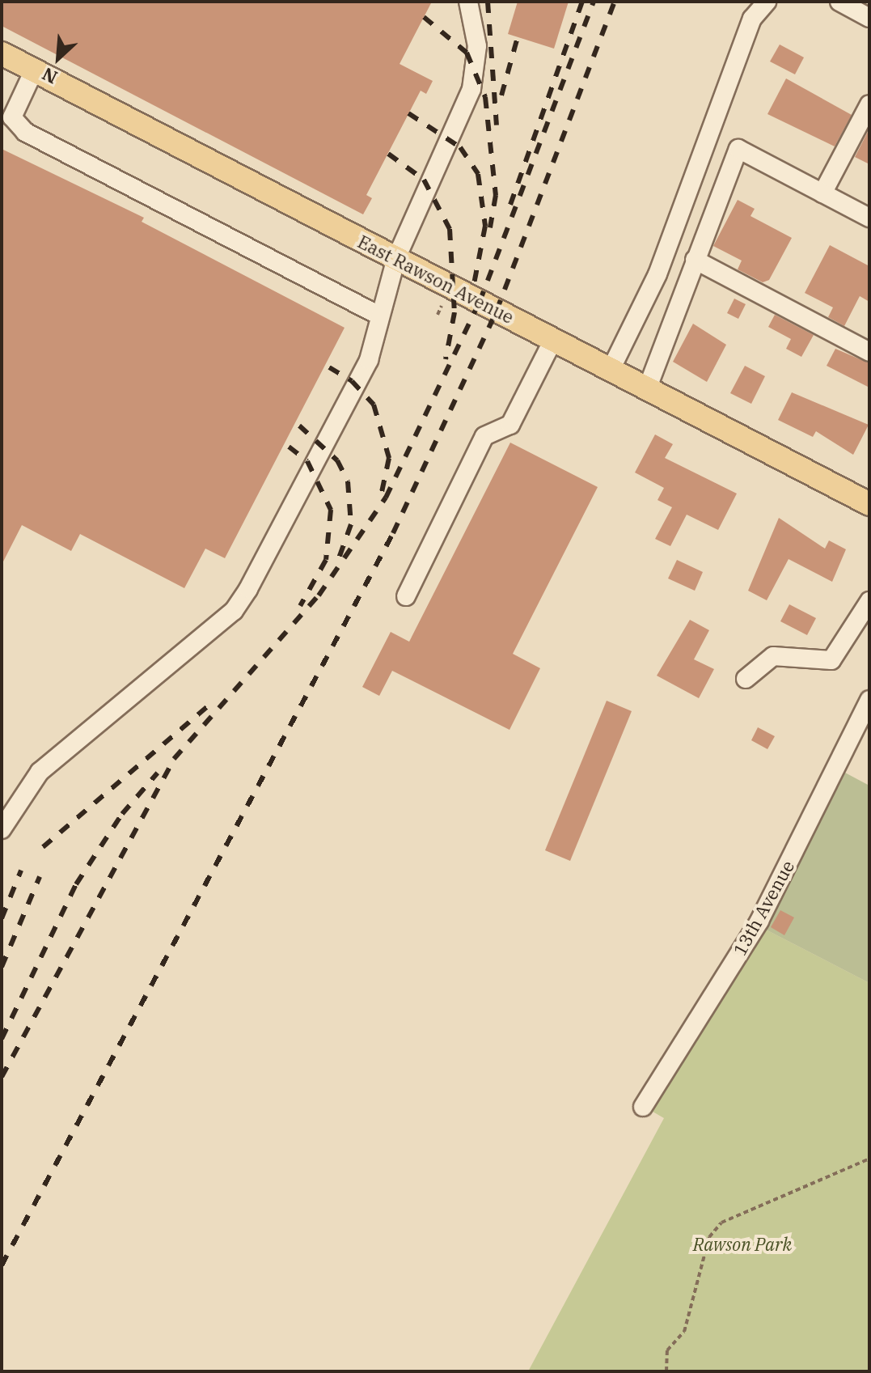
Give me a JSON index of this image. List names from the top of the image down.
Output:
{
  "streets": {
    "main road": ["East Rawson Avenue"],
    "street": ["13th Avenue"]
  },
  "parks": ["Rawson Park"],
  "north": "bottom left"
}
